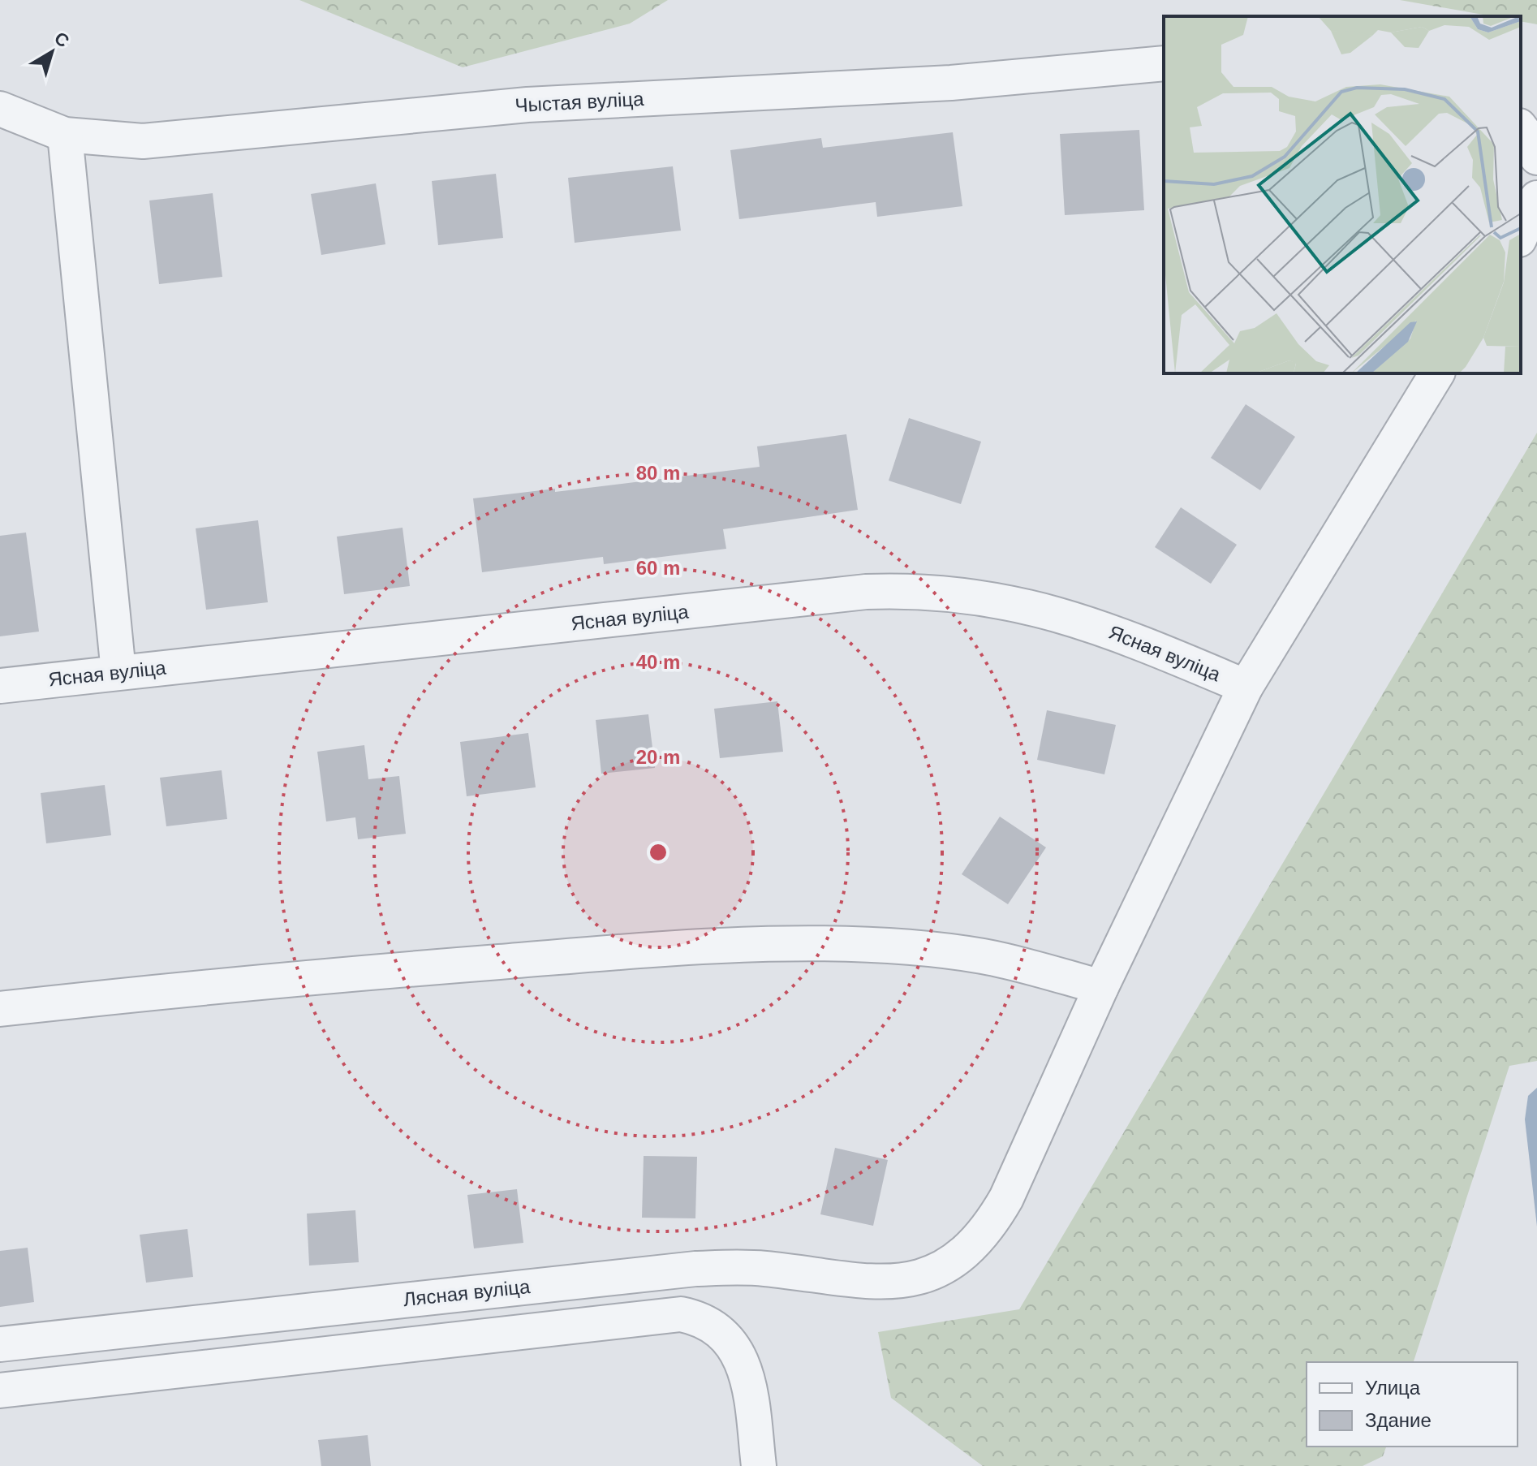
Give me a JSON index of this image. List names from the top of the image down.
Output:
{
  "streets": {
    "street": ["Чыстая вуліца", "Ясная вуліца", "Лясная вуліца"]
  },
  "crossings": [
    ["Ясная вуліца", "Лясная вуліца"]
  ],
  "legend": ["Улица", "Здание"],
  "north": "top right",
  "rings": [
    "80 m",
    "60 m",
    "40 m",
    "20 m"
  ]
}
